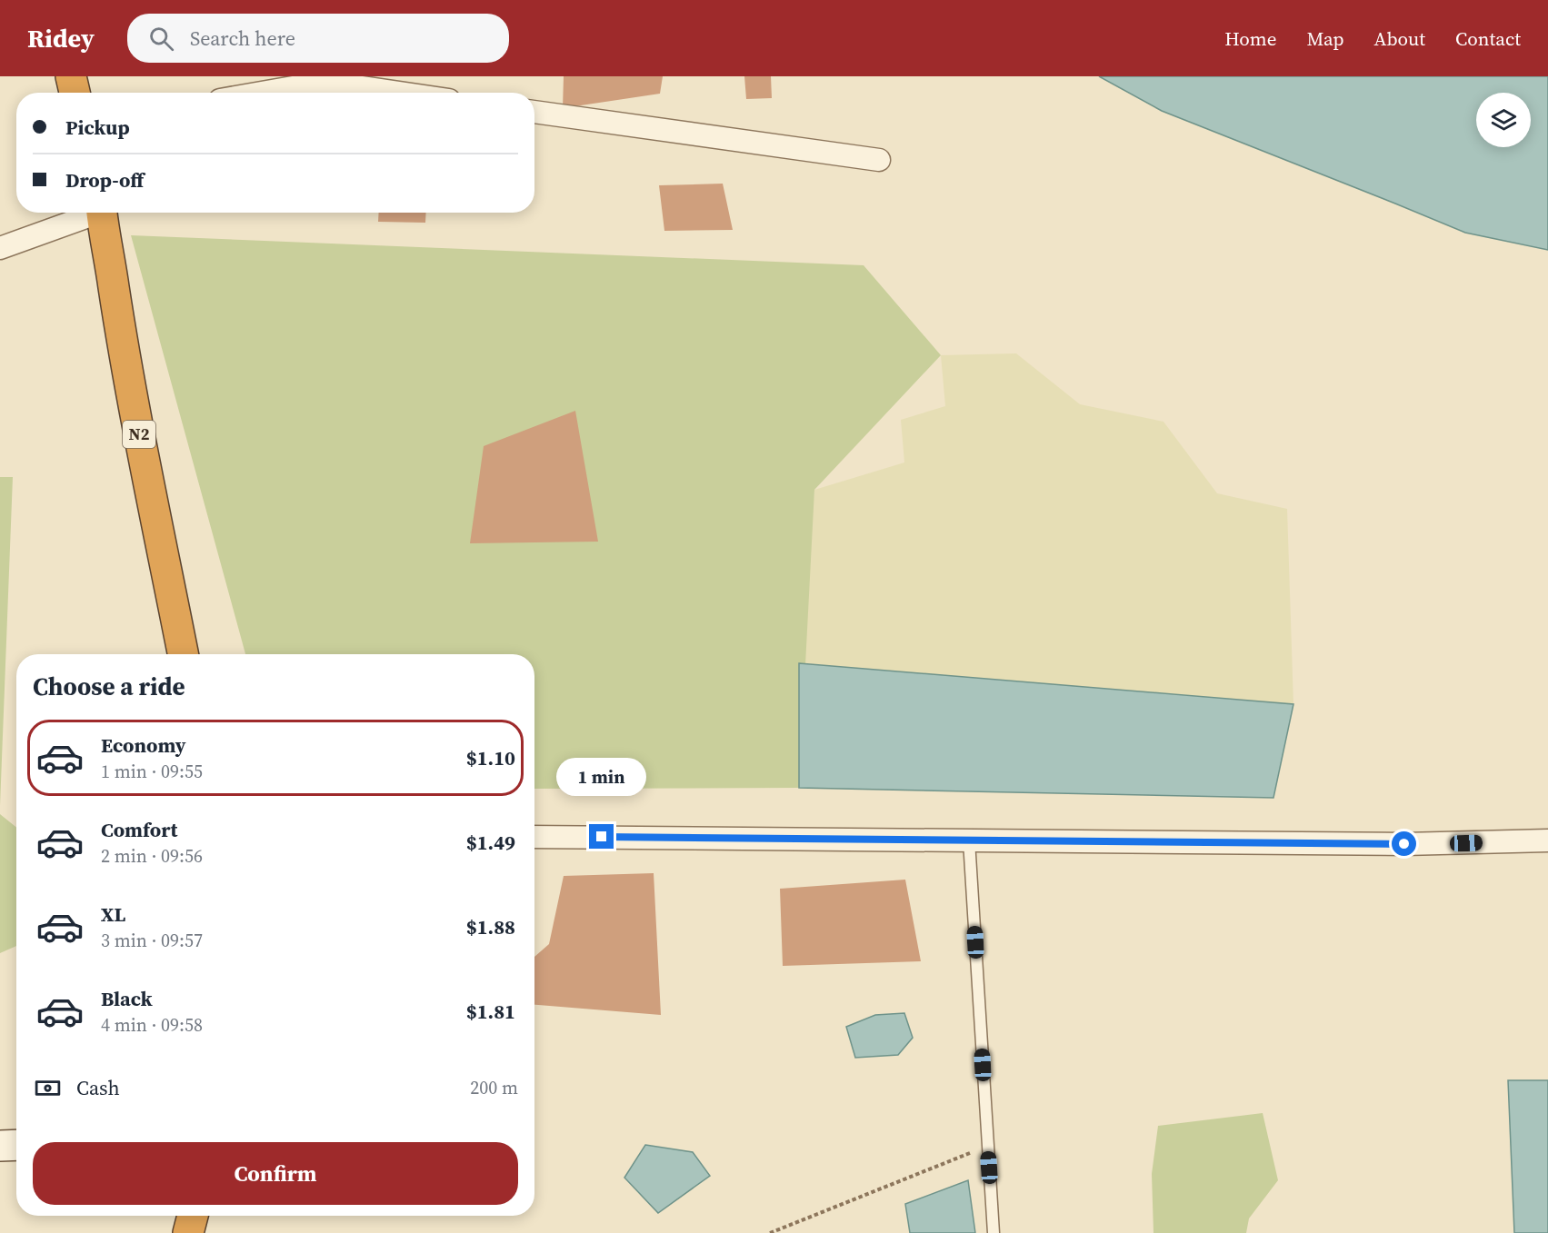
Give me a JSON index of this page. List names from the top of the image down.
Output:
{
  "streets": {
    "highway": ["N2"]
  },
  "page": {
    "header": "Ridey",
    "search": "Search here",
    "nav": [
      "Home",
      "Map",
      "About",
      "Contact"
    ],
    "banner": ["Pickup", "Drop-off"],
    "heading": "Choose a ride",
    "list": [
      {
        "name": "Economy",
        "note": "1 min · 09:55",
        "value": "$1.10"
      },
      {
        "name": "Comfort",
        "note": "2 min · 09:56",
        "value": "$1.49"
      },
      {
        "name": "XL",
        "note": "3 min · 09:57",
        "value": "$1.88"
      },
      {
        "name": "Black",
        "note": "4 min · 09:58",
        "value": "$1.81"
      }
    ],
    "bubble": "1 min",
    "pay": ["Cash", "200 m"],
    "buttons": "Confirm"
  }
}
